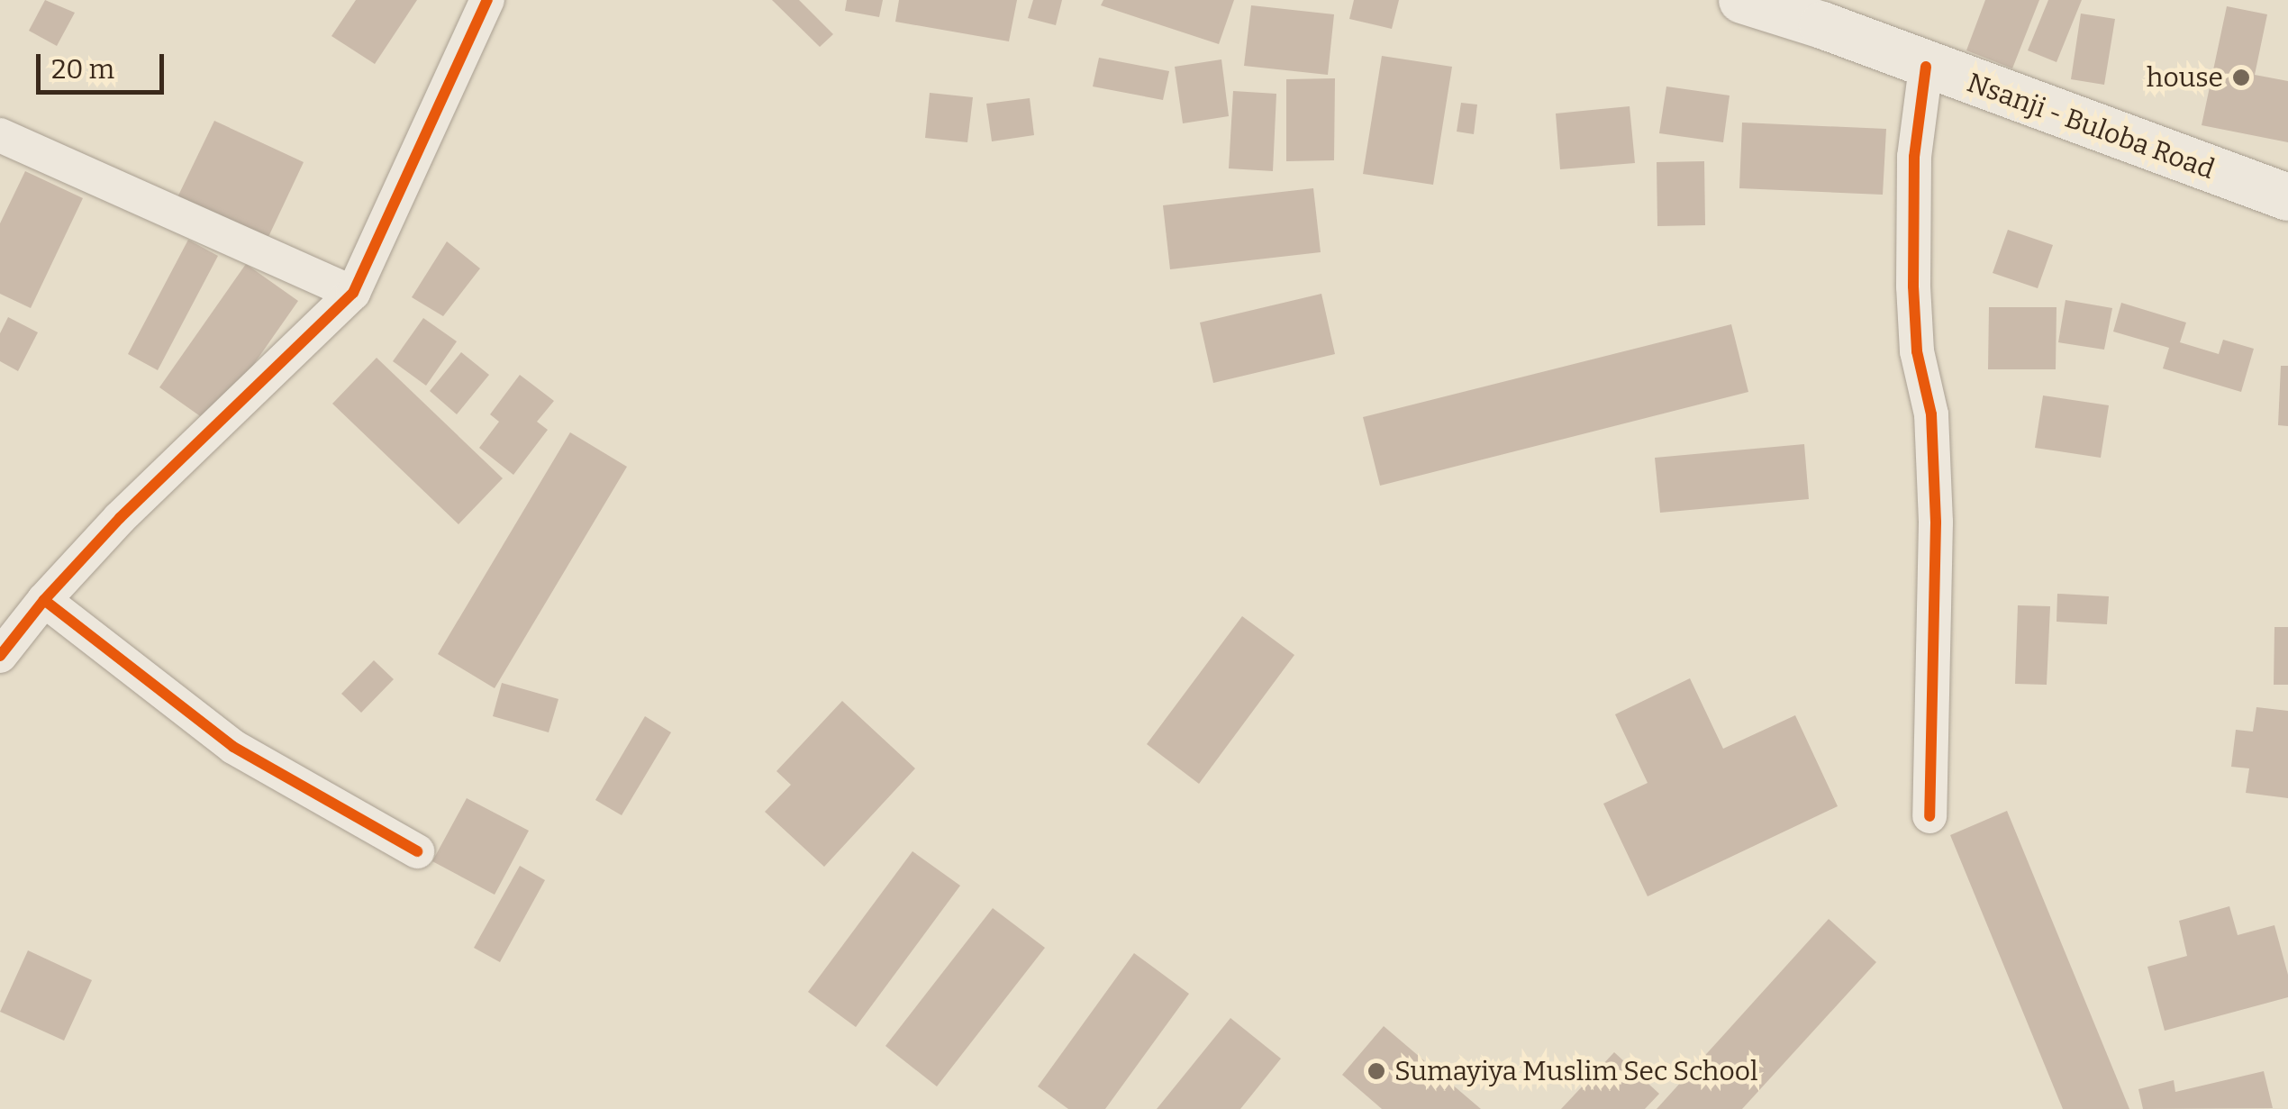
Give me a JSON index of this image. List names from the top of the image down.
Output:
{
  "streets": {
    "main road": ["Nsanji - Buloba Road"]
  },
  "places": ["house", "Sumayiya Muslim Sec School"],
  "scale_bar": "20 m"
}
